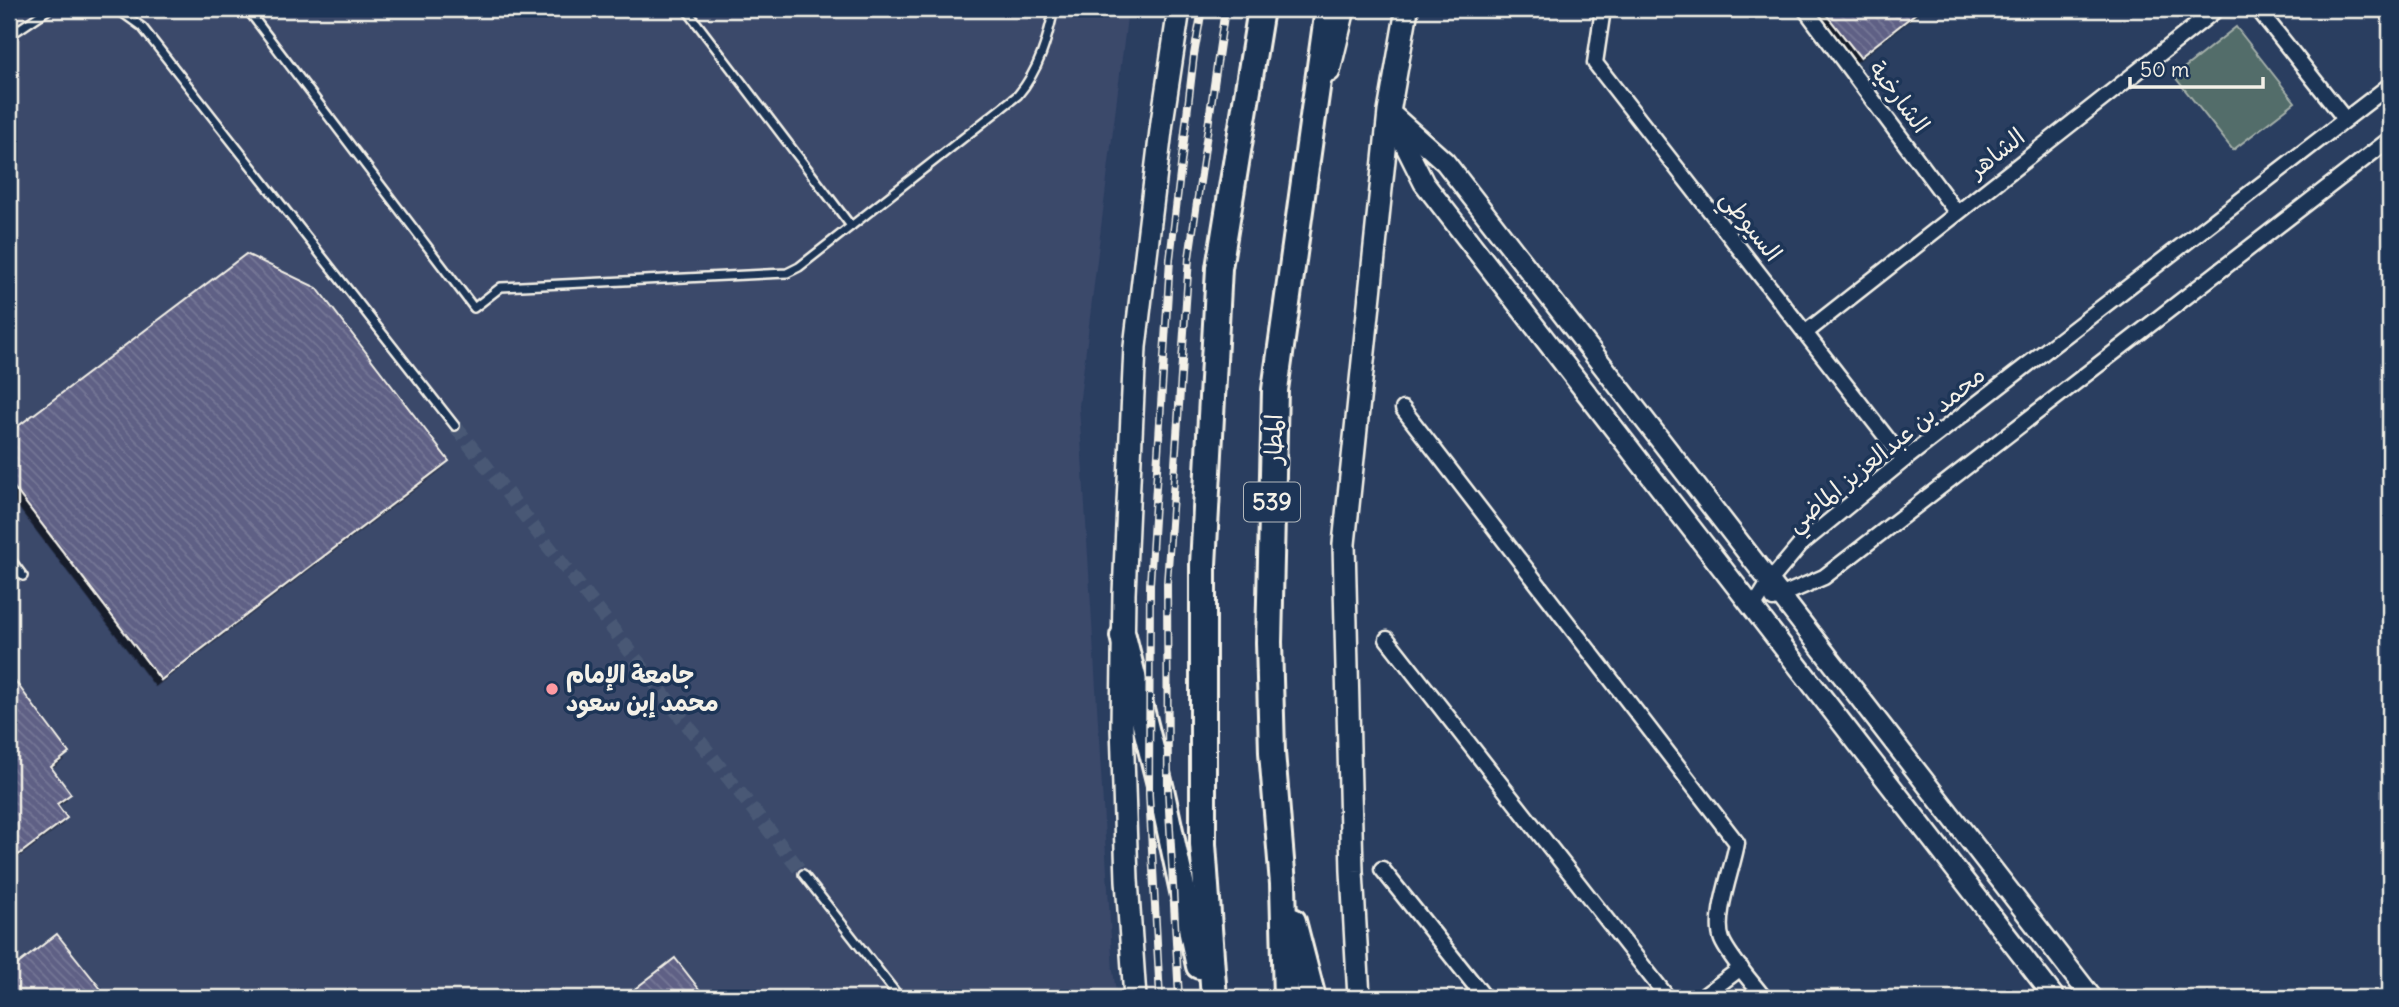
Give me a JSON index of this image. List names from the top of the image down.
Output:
{
  "streets": {
    "highway": ["المطار", "539"],
    "street": [
      "الشارخية",
      "الشاهر",
      "السيوطي",
      "محمد بن عبدالعزيز الماضي"
    ]
  },
  "crossings": [
    ["الشارخية", "الشاهر"],
    ["الشاهر", "السيوطي"],
    ["السيوطي", "محمد بن عبدالعزيز الماضي"]
  ],
  "places": ["جامعة الإمام محمد إبن سعود"],
  "scale_bar": "50 m"
}
